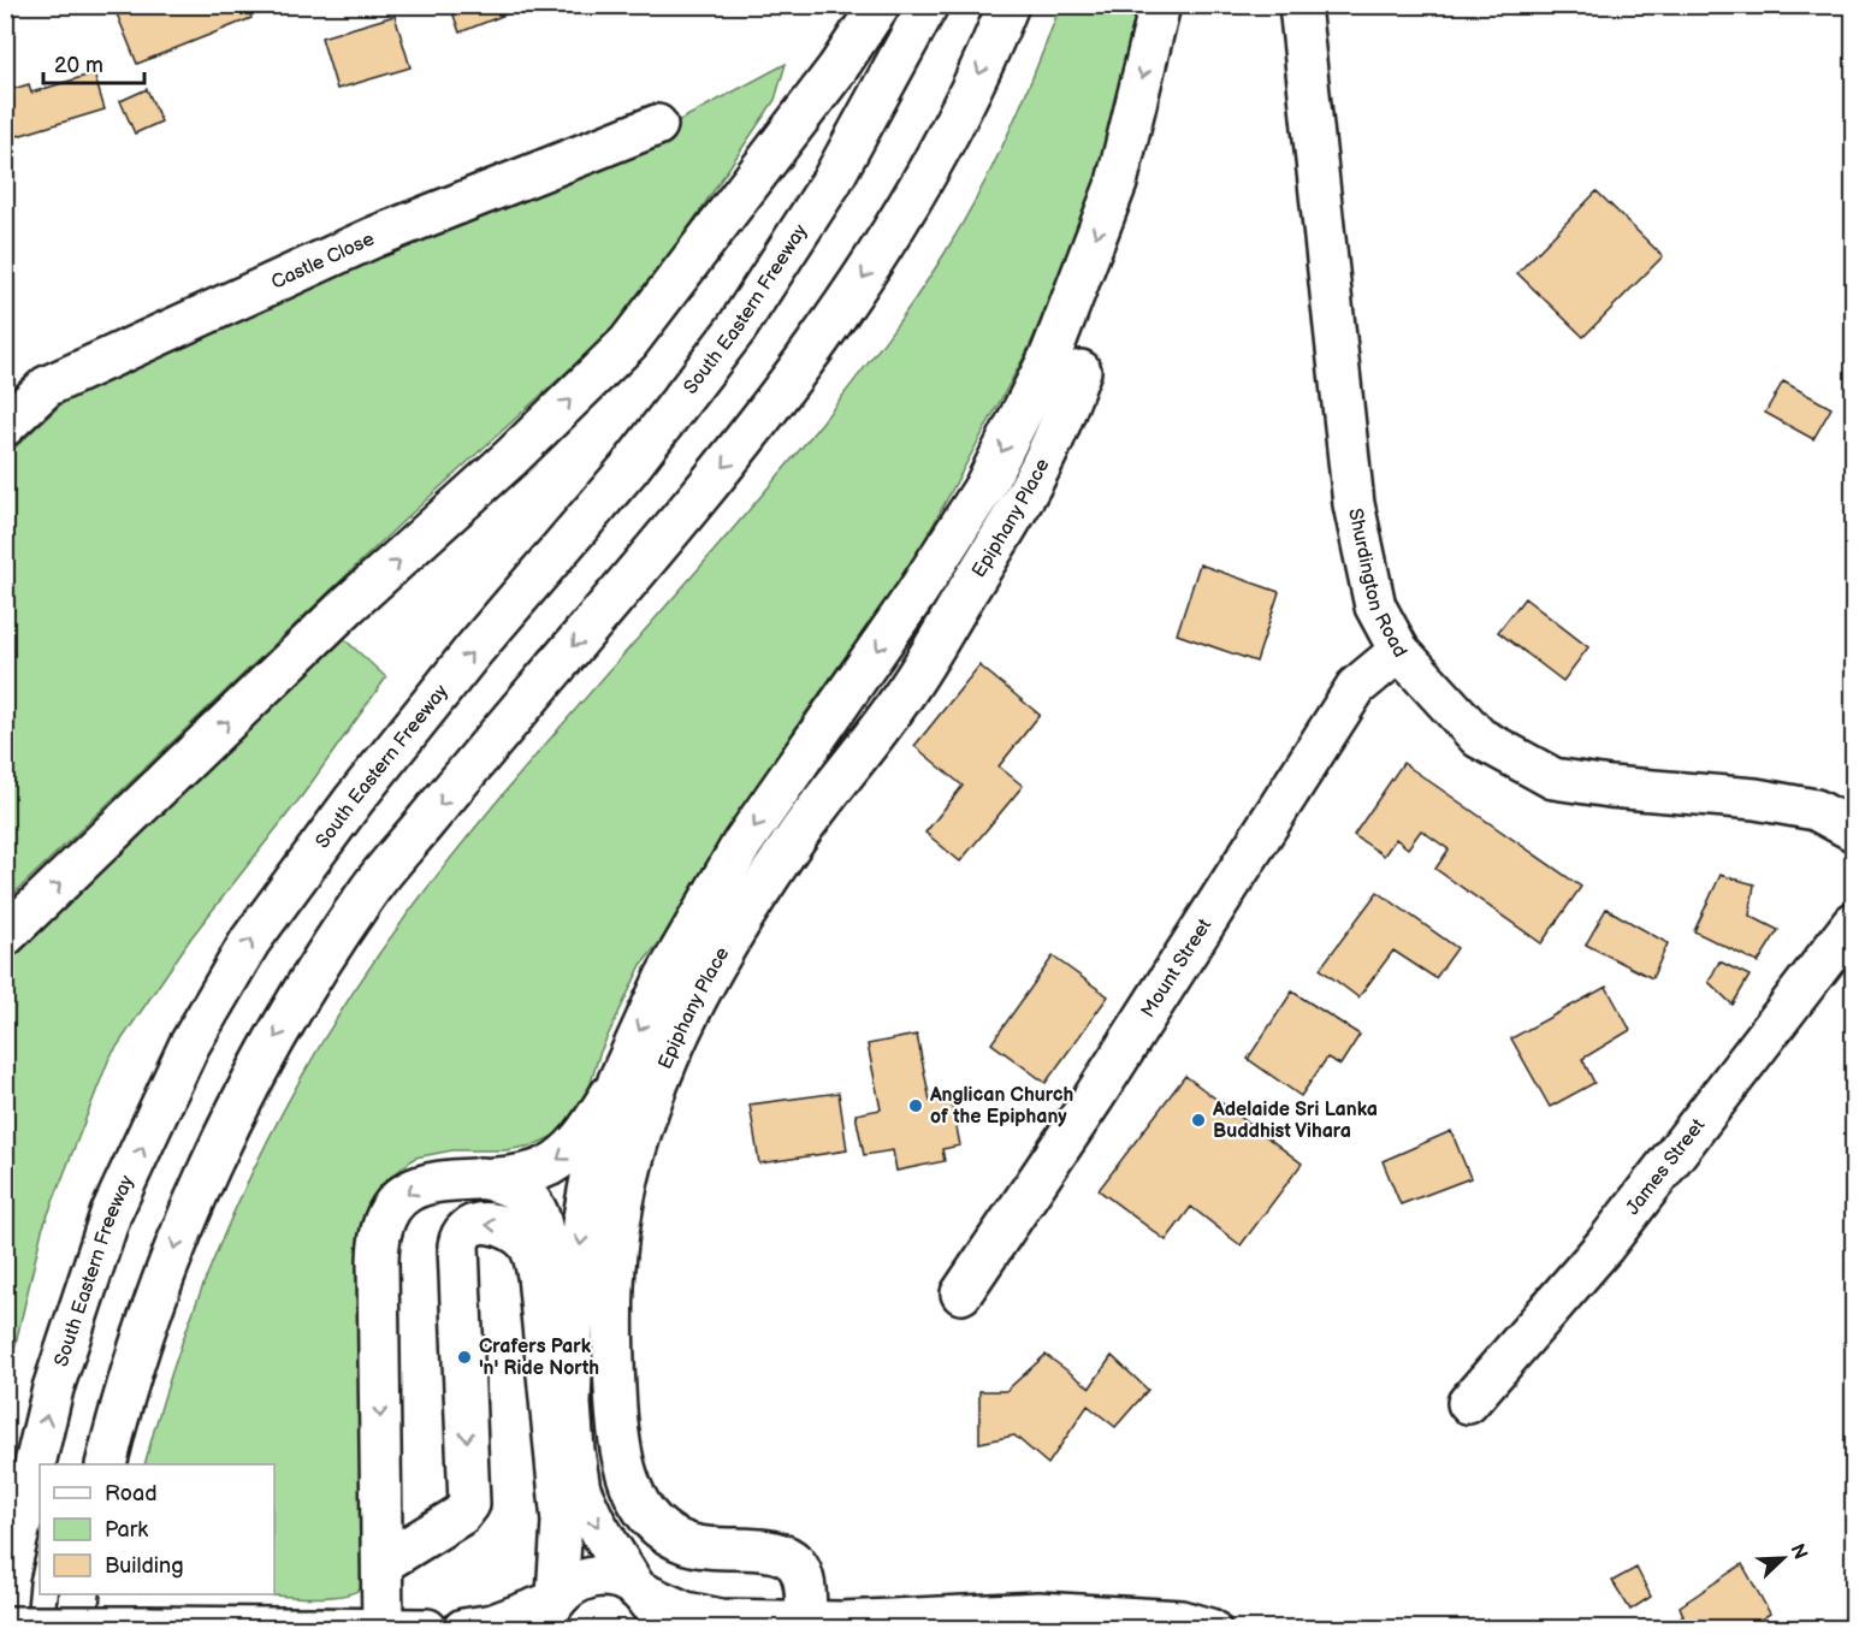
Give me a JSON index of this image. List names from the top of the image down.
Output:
{
  "streets": {
    "main road": [
      "Castle Close",
      "South Eastern Freeway",
      "Epiphany Place",
      "Shurdington Road",
      "Mount Street",
      "James Street"
    ]
  },
  "crossings": [
    ["Shurdington Road", "Mount Street"]
  ],
  "places": ["Anglican Church of the Epiphany", "Adelaide Sri Lanka Buddhist Vihara", "Crafers Park 'n' Ride North"],
  "legend": ["Road", "Park", "Building"],
  "scale_bar": "20 m",
  "north": "top right"
}
